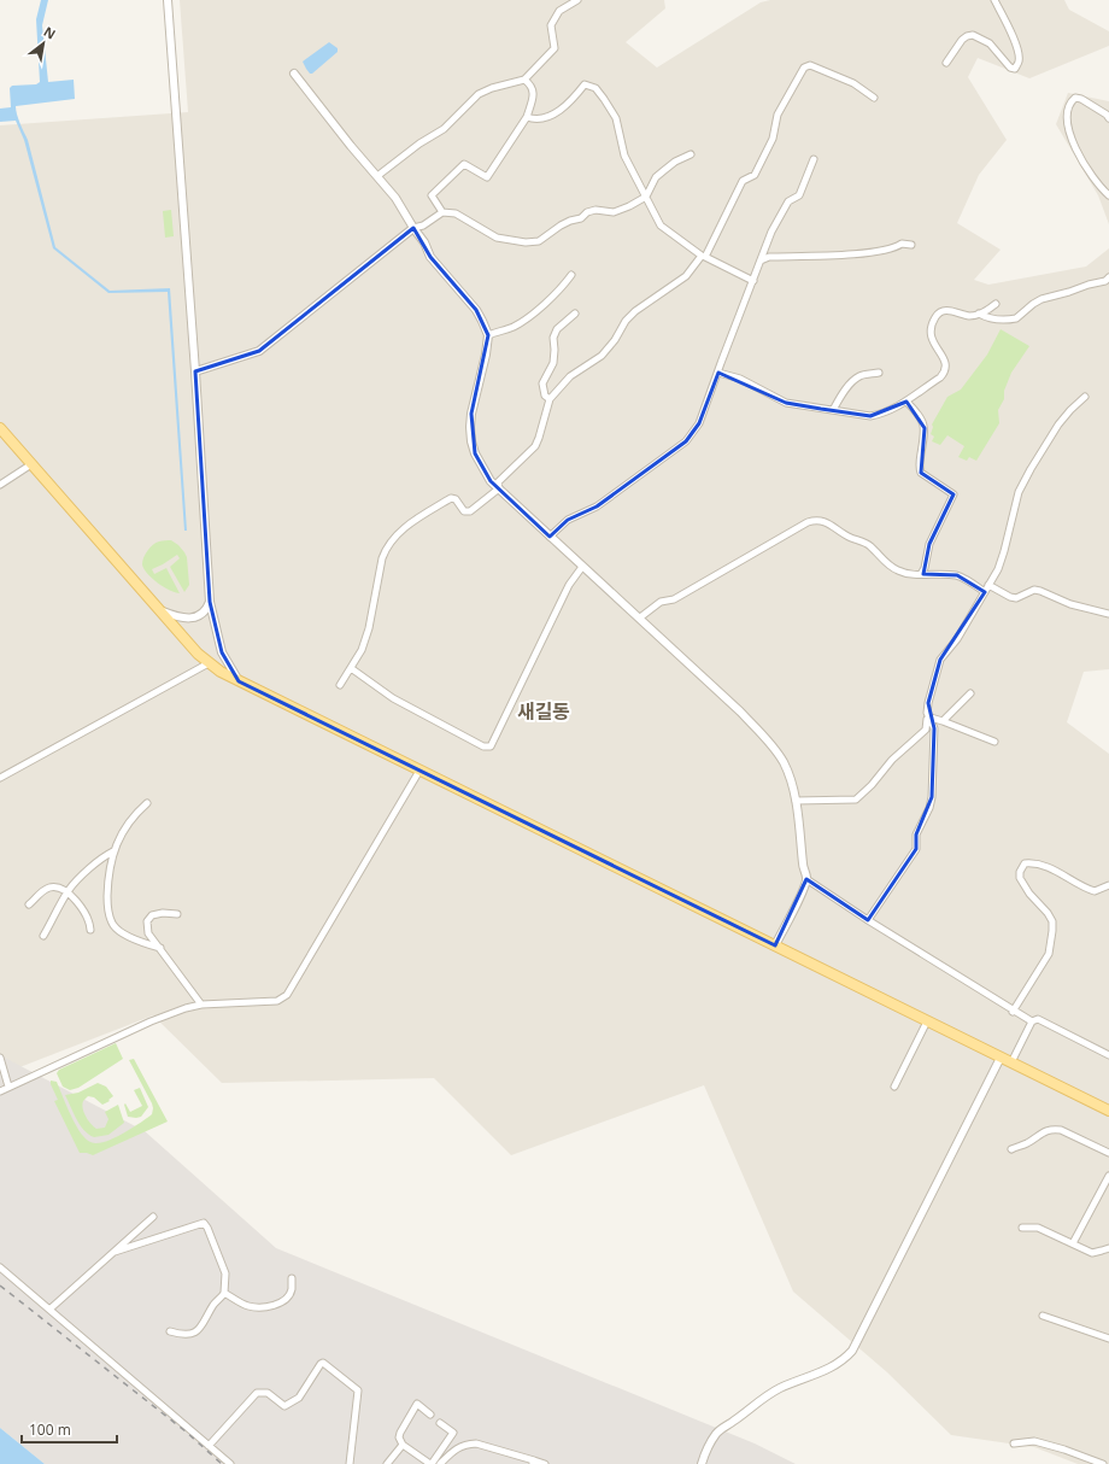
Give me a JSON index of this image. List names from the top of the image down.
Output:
{
  "districts": ["새길동"],
  "scale_bar": "100 m",
  "north": "top right"
}
